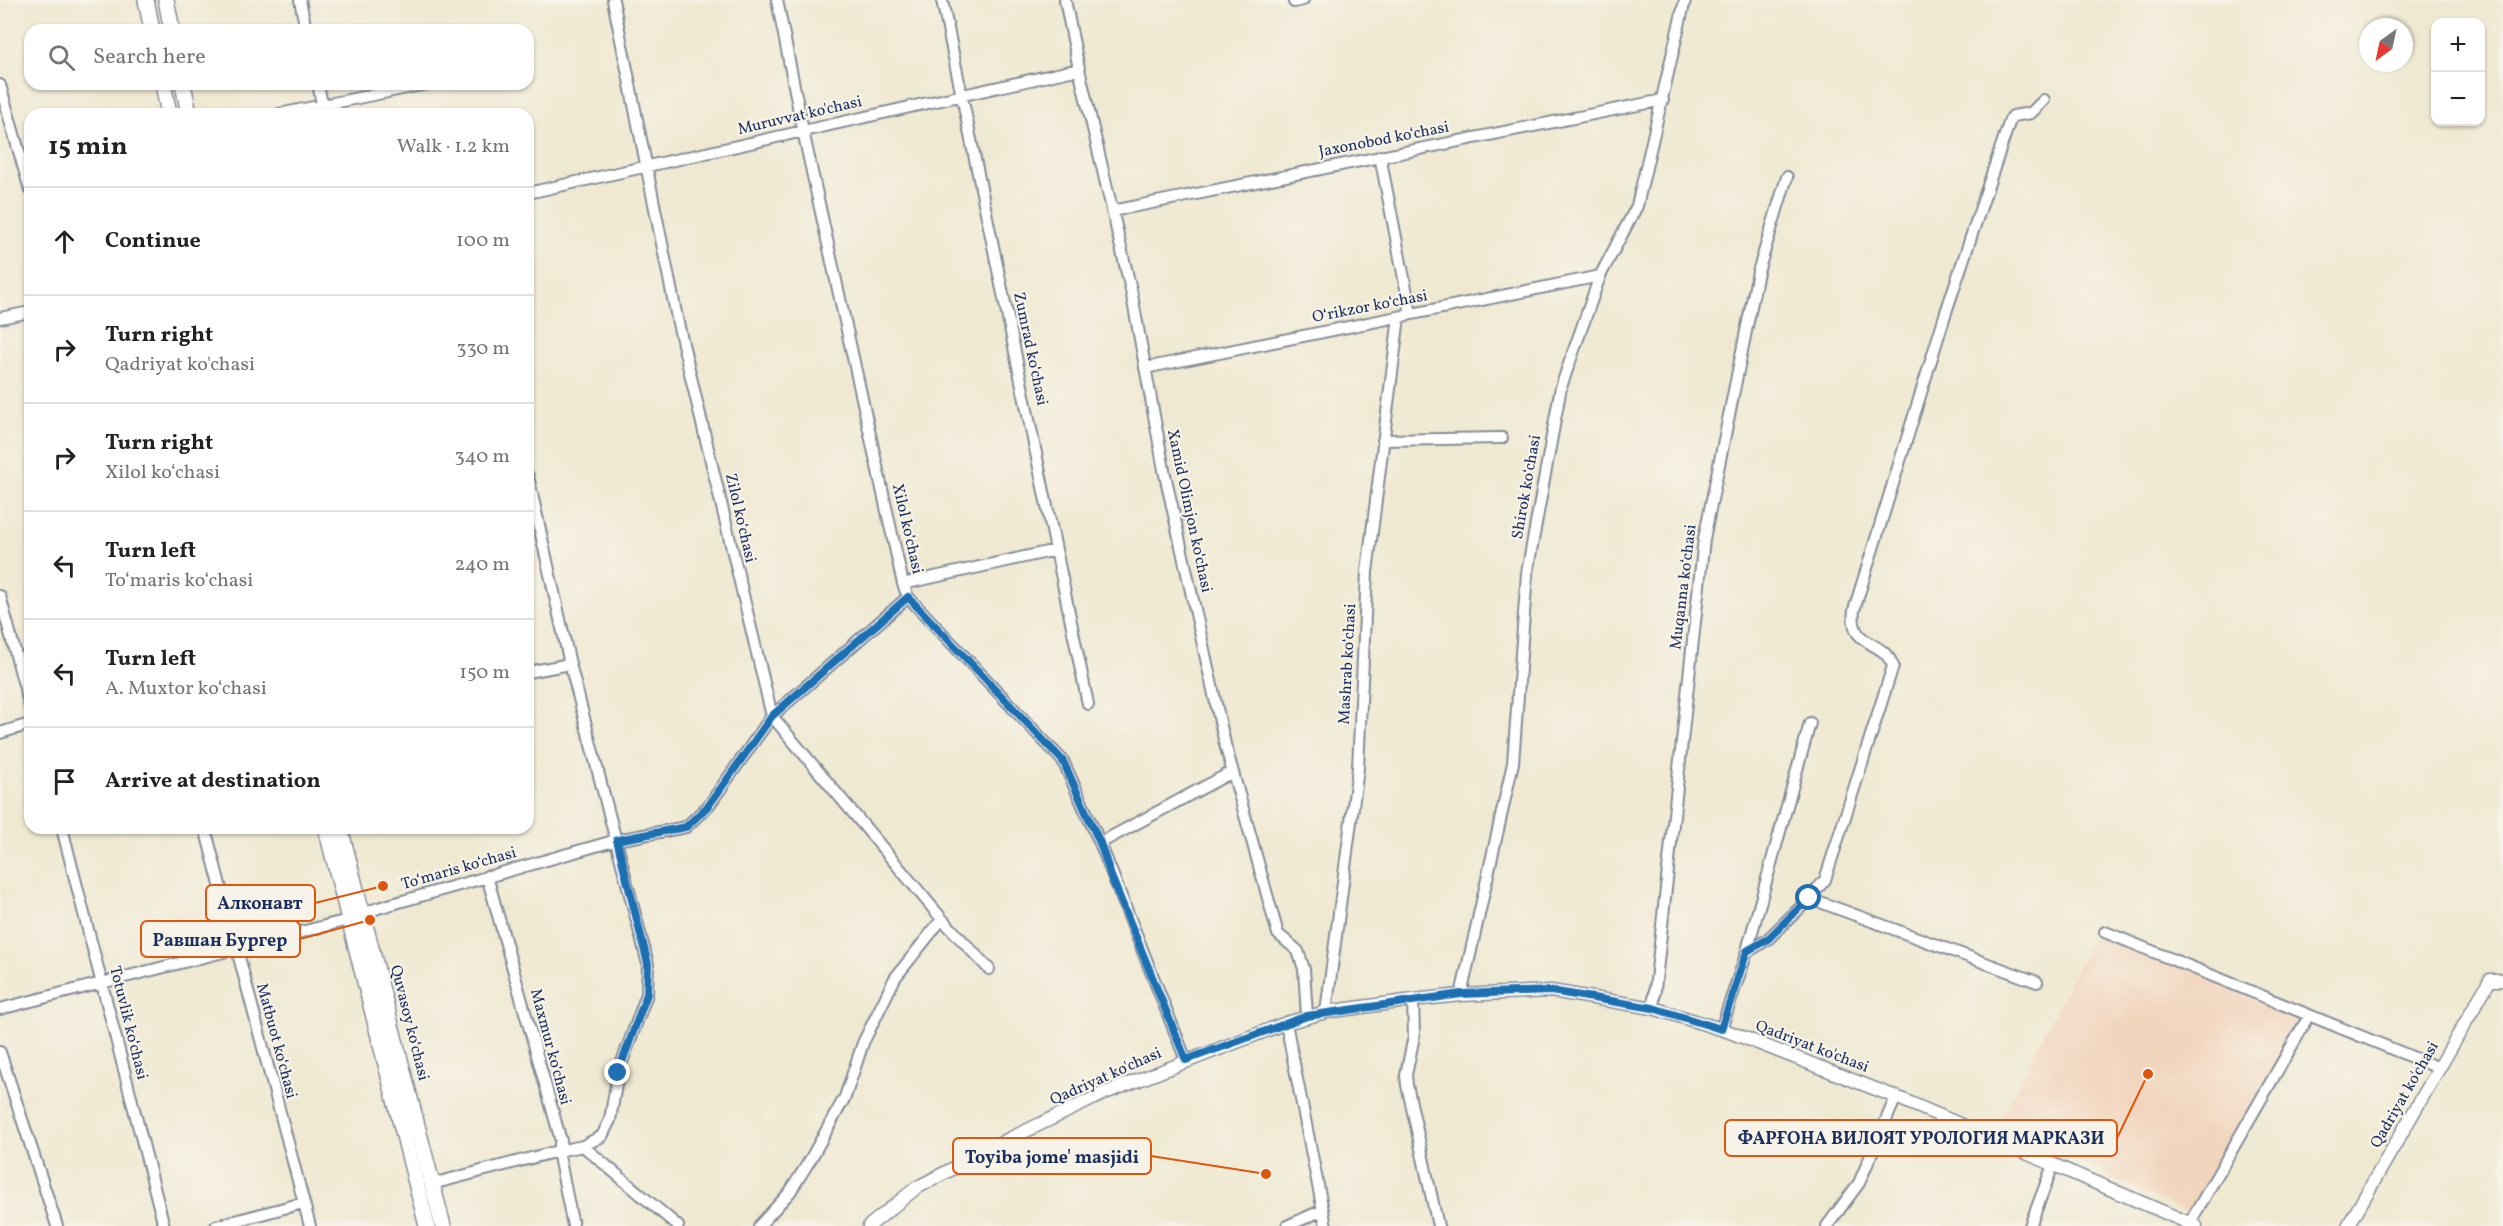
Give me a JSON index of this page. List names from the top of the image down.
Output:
{
  "streets": {
    "main road": ["Quvasoy koʻchasi"],
    "street": [
      "Muruvvat ko'chasi",
      "Jaxonobod koʻchasi",
      "Oʻrikzor koʻchasi",
      "Zumrad koʻchasi",
      "Shirok koʻchasi",
      "Xamid Olimjon koʻchasi",
      "Zilol koʻchasi",
      "Xilol koʻchasi",
      "Muqanna koʻchasi",
      "Mashrab koʻchasi",
      "Toʻmaris koʻchasi",
      "Totuvlik koʻchasi",
      "Matbuot koʻchasi",
      "Maxmur koʻchasi",
      "Qadriyat ko'chasi"
    ]
  },
  "crossings": [
    ["Muruvvat ko'chasi", "Zumrad koʻchasi"],
    ["Muruvvat ko'chasi", "Xamid Olimjon koʻchasi"],
    ["Muruvvat ko'chasi", "Zilol koʻchasi"],
    ["Muruvvat ko'chasi", "Xilol koʻchasi"],
    ["Jaxonobod koʻchasi", "Shirok koʻchasi"],
    ["Jaxonobod koʻchasi", "Xamid Olimjon koʻchasi"],
    ["Oʻrikzor koʻchasi", "Shirok koʻchasi"],
    ["Oʻrikzor koʻchasi", "Xamid Olimjon koʻchasi"],
    ["Oʻrikzor koʻchasi", "Mashrab koʻchasi"],
    ["Shirok koʻchasi", "Qadriyat ko'chasi"],
    ["Xamid Olimjon koʻchasi", "Qadriyat ko'chasi"],
    ["Zilol koʻchasi", "Toʻmaris koʻchasi"],
    ["Xilol koʻchasi", "Toʻmaris koʻchasi"],
    ["Xilol koʻchasi", "Qadriyat ko'chasi"],
    ["Muqanna koʻchasi", "Qadriyat ko'chasi"],
    ["Mashrab koʻchasi", "Qadriyat ko'chasi"],
    ["Toʻmaris koʻchasi", "Totuvlik koʻchasi"],
    ["Toʻmaris koʻchasi", "Quvasoy koʻchasi"],
    ["Toʻmaris koʻchasi", "Matbuot koʻchasi"],
    ["Toʻmaris koʻchasi", "Maxmur koʻchasi"]
  ],
  "places": [
    "Алконавт",
    "Равшан Бургер",
    "ФАРҒОНА ВИЛОЯТ УРОЛОГИЯ МАРКАЗИ",
    "Toyiba jome' masjidi"
  ],
  "north": "bottom left",
  "page": {
    "map_buttons": ["+", "−"],
    "search": "Search here",
    "heading": ["15 min", "Walk · 1.2 km"],
    "list": [
      ["Continue", "100 m"],
      ["Turn right", "Qadriyat ko'chasi", "330 m"],
      ["Turn right", "Xilol koʻchasi", "340 m"],
      ["Turn left", "Toʻmaris koʻchasi", "240 m"],
      ["Turn left", "A. Muxtor koʻchasi", "150 m"],
      "Arrive at destination"
    ]
  }
}
